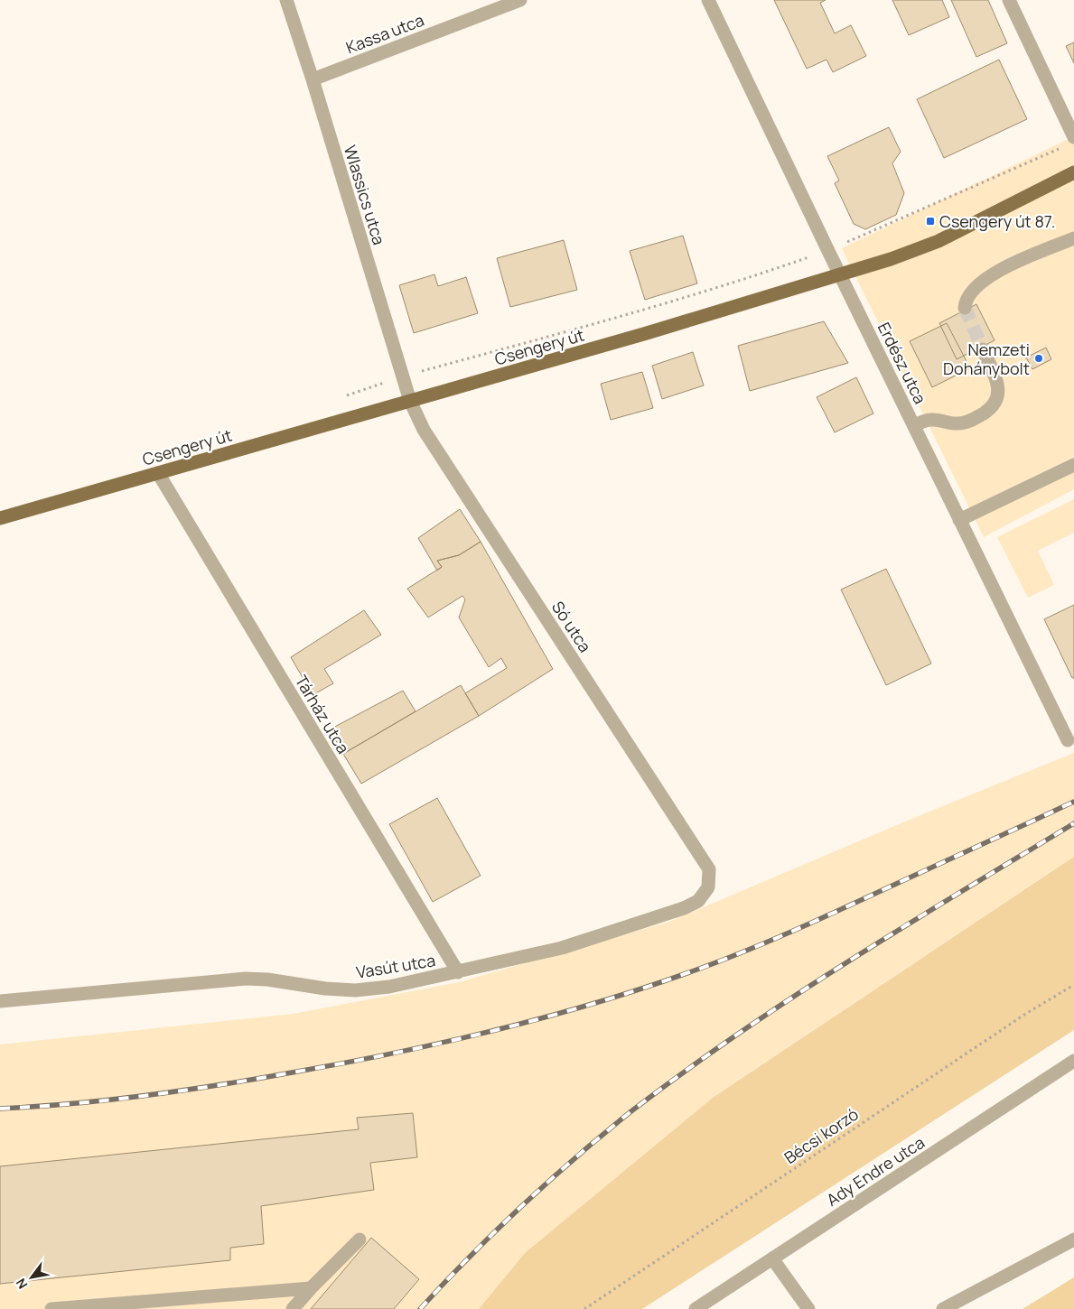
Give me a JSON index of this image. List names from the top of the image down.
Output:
{
  "streets": {
    "main road": ["Csengery út"],
    "street": [
      "Kassa utca",
      "Wlassics utca",
      "Erdész utca",
      "Só utca",
      "Tárház utca",
      "Vasút utca",
      "Ady Endre utca"
    ],
    "path": ["Bécsi korzó"]
  },
  "crossings": [
    ["Kassa utca", "Wlassics utca"],
    ["Wlassics utca", "Csengery út"],
    ["Wlassics utca", "Só utca"],
    ["Csengery út", "Erdész utca"],
    ["Csengery út", "Só utca"],
    ["Csengery út", "Tárház utca"],
    ["Só utca", "Vasút utca"],
    ["Tárház utca", "Vasút utca"]
  ],
  "places": {
    "transit": ["Csengery út 87."],
    "other": ["Nemzeti Dohánybolt"]
  },
  "north": "bottom left"
}
